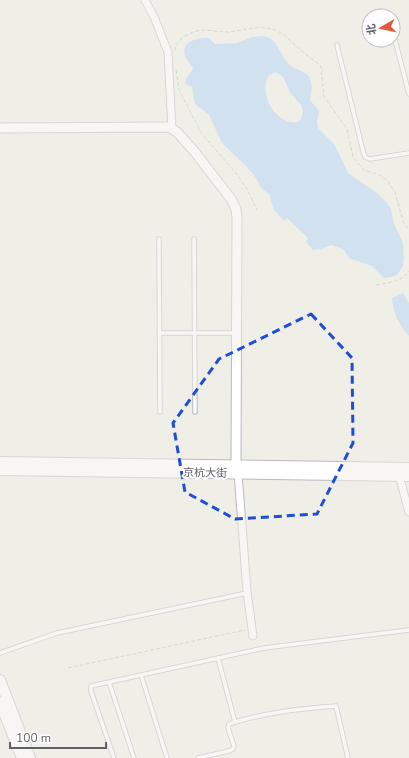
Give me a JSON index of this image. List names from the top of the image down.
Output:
{
  "streets": {
    "main road": ["京杭大街"]
  },
  "scale_bar": "100 m",
  "north": "left"
}
